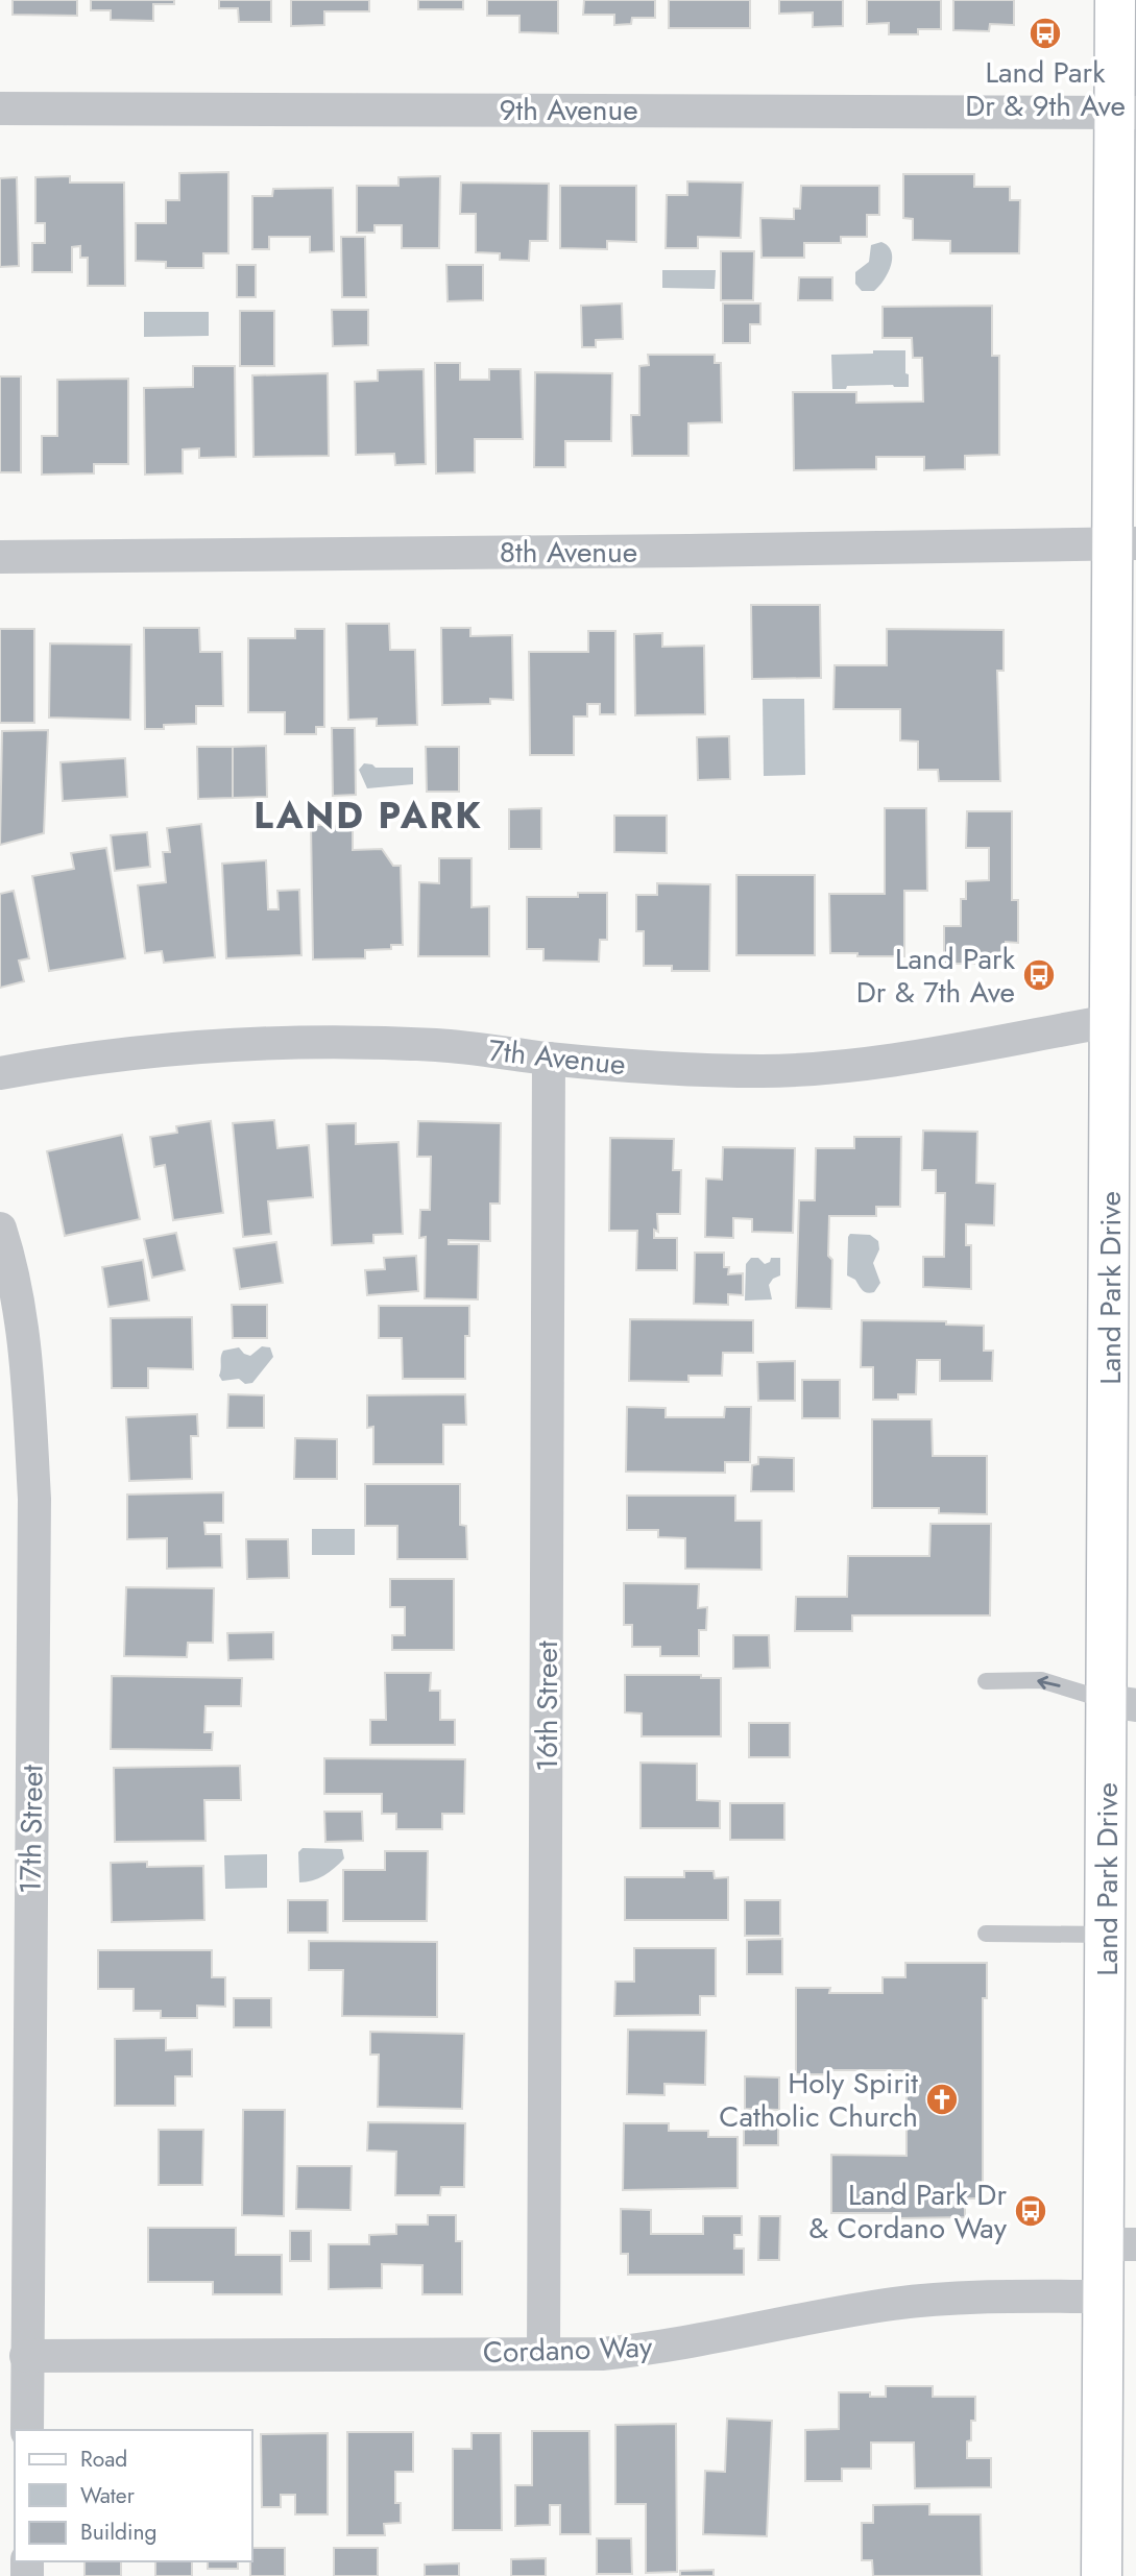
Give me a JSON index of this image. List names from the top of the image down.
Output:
{
  "streets": {
    "main road": ["Land Park Drive"],
    "street": [
      "9th Avenue",
      "8th Avenue",
      "7th Avenue",
      "16th Street",
      "17th Street",
      "Cordano Way"
    ]
  },
  "crossings": [
    ["9th Avenue", "Land Park Drive"],
    ["8th Avenue", "Land Park Drive"],
    ["7th Avenue", "Land Park Drive"],
    ["7th Avenue", "16th Street"],
    ["Land Park Drive", "Cordano Way"],
    ["16th Street", "Cordano Way"],
    ["17th Street", "Cordano Way"]
  ],
  "districts": ["LAND PARK"],
  "places": {
    "bus stop": ["Land Park Dr & 9th Ave", "Land Park Dr & 7th Ave", "Land Park Dr & Cordano Way"],
    "church": ["Holy Spirit Catholic Church"]
  },
  "legend": ["Road", "Water", "Building"]
}
